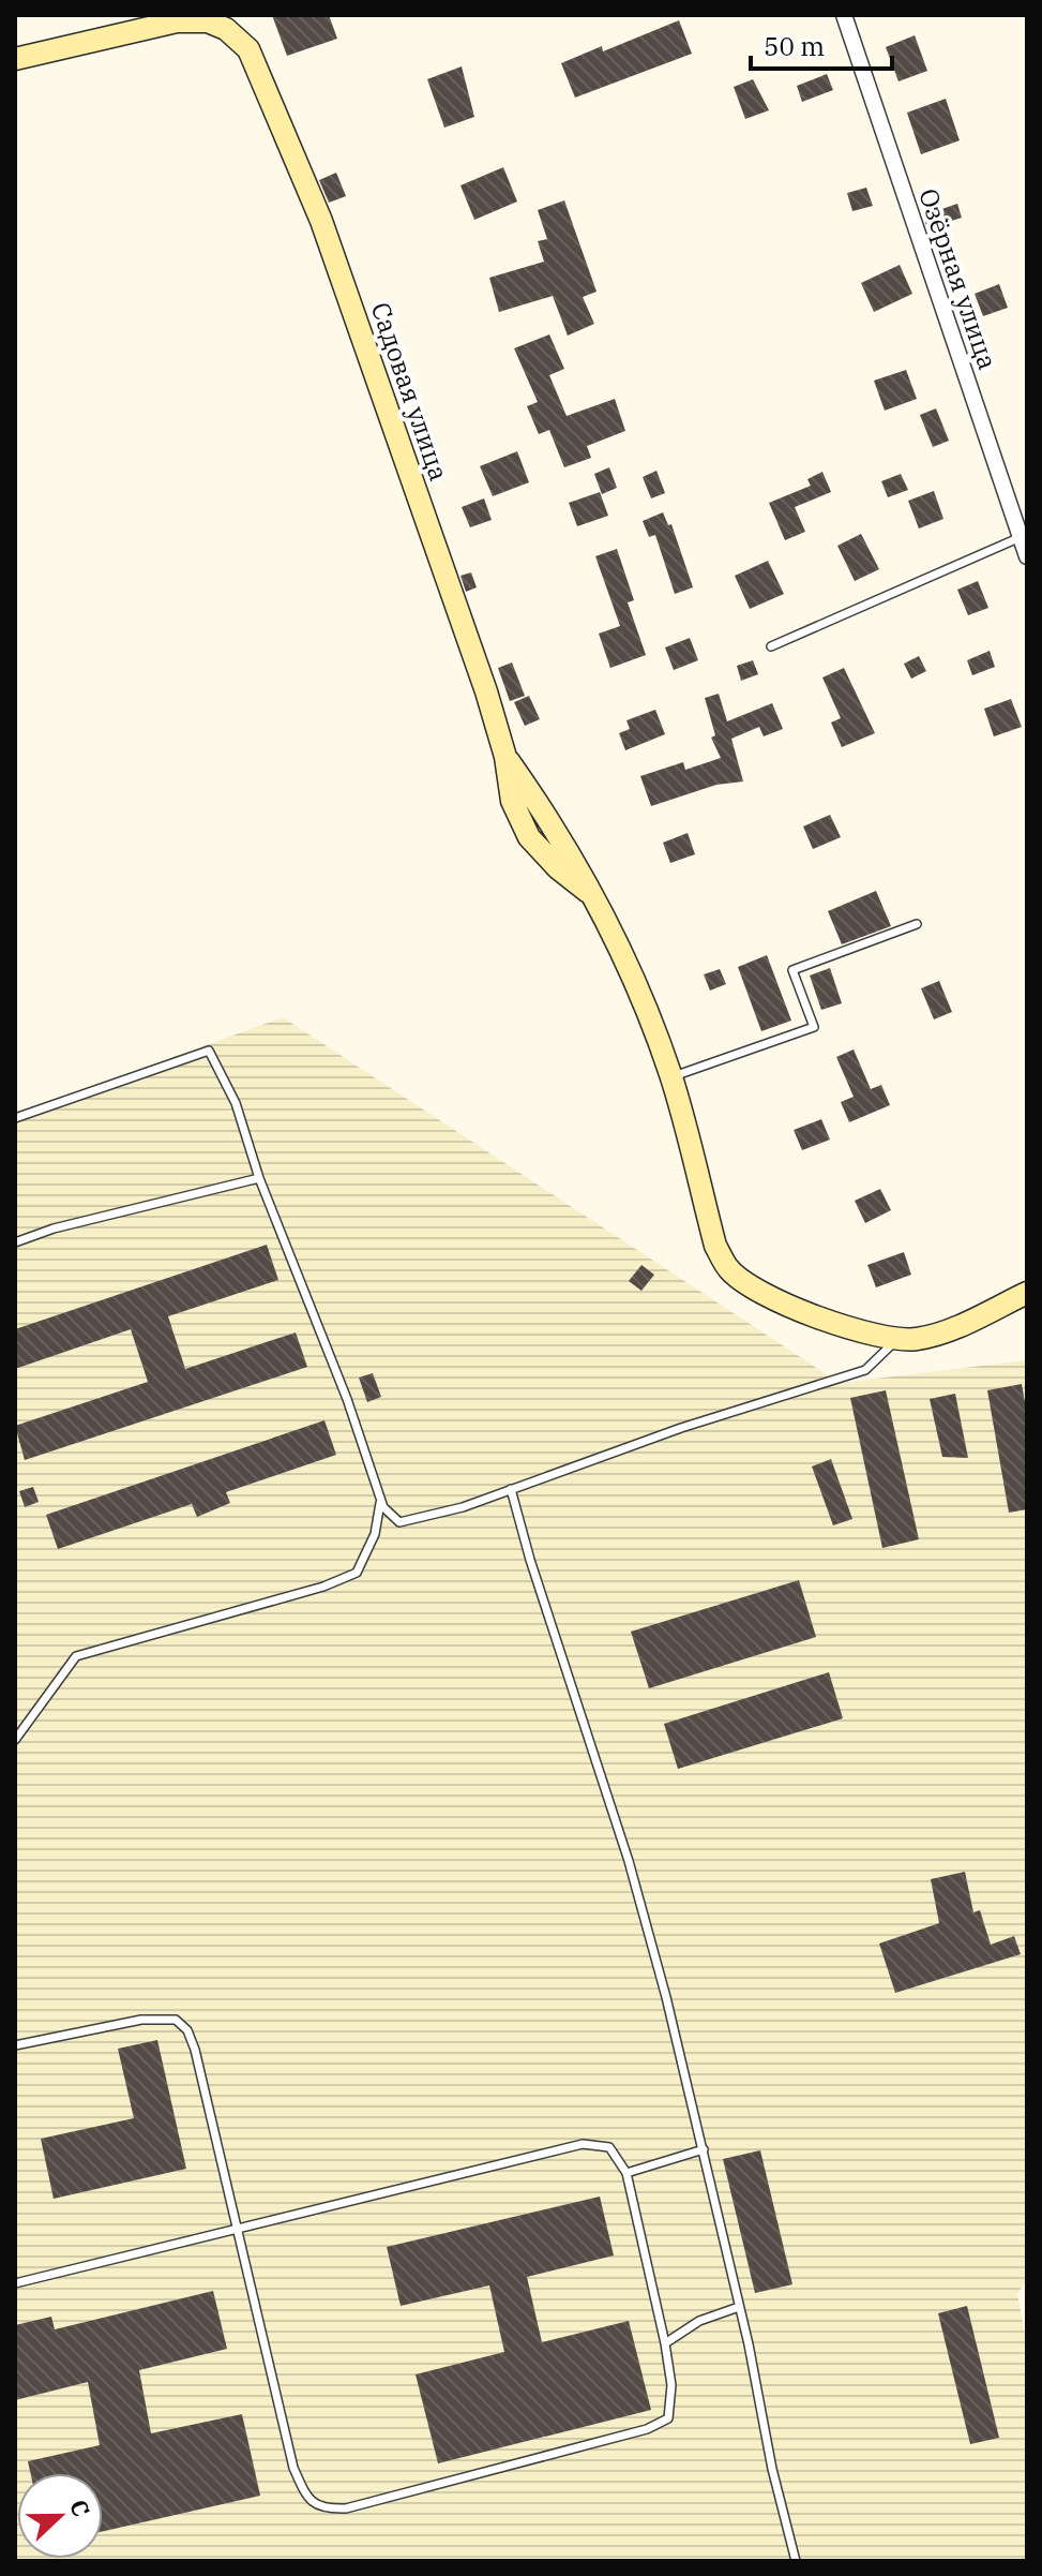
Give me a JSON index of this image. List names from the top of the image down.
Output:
{
  "streets": {
    "street": ["Озёрная улица", "Садовая улица"]
  },
  "scale_bar": "50 m",
  "north": "right"
}
